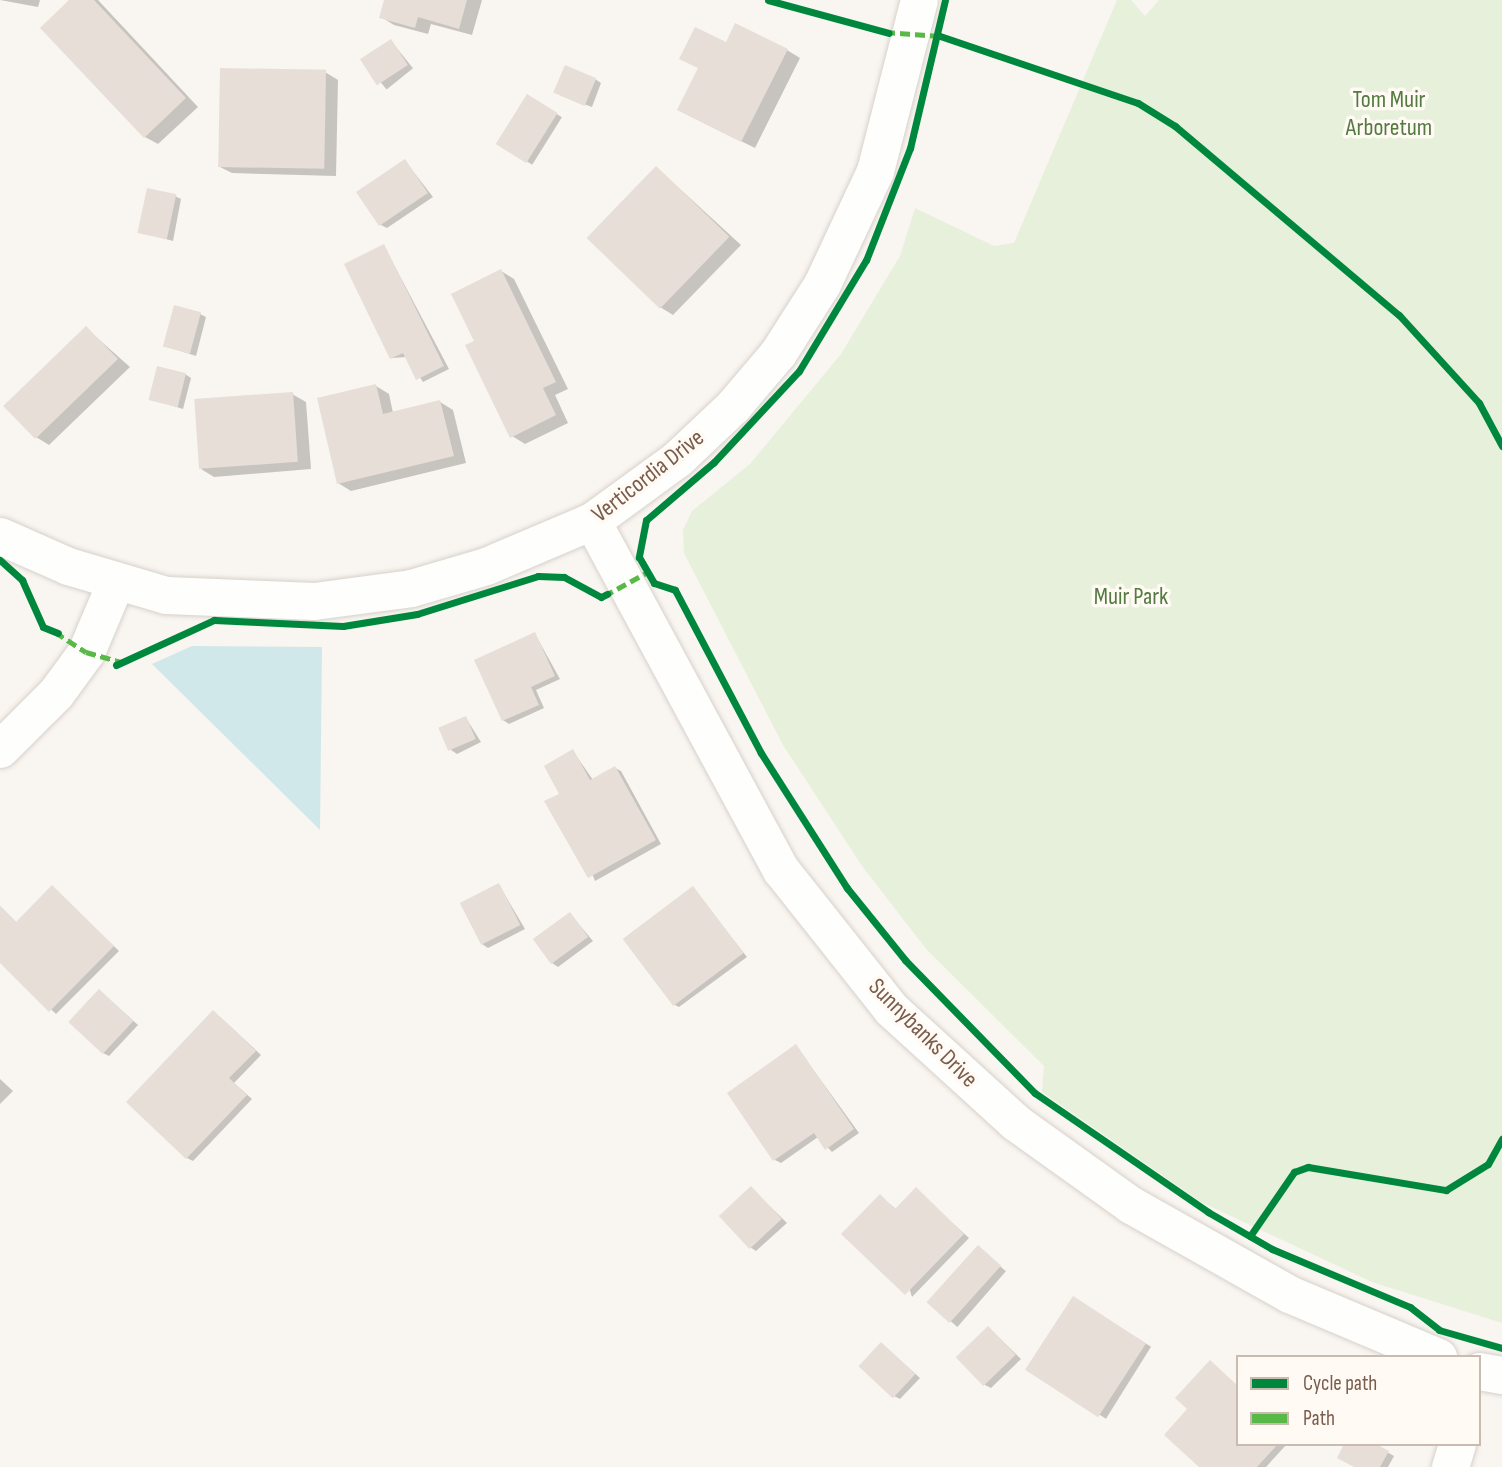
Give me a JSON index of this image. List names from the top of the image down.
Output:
{
  "streets": {
    "street": ["Verticordia Drive", "Sunnybanks Drive"]
  },
  "crossings": [
    ["Verticordia Drive", "Sunnybanks Drive"]
  ],
  "parks": ["Tom Muir Arboretum", "Muir Park"],
  "legend": ["Cycle path", "Path"]
}
